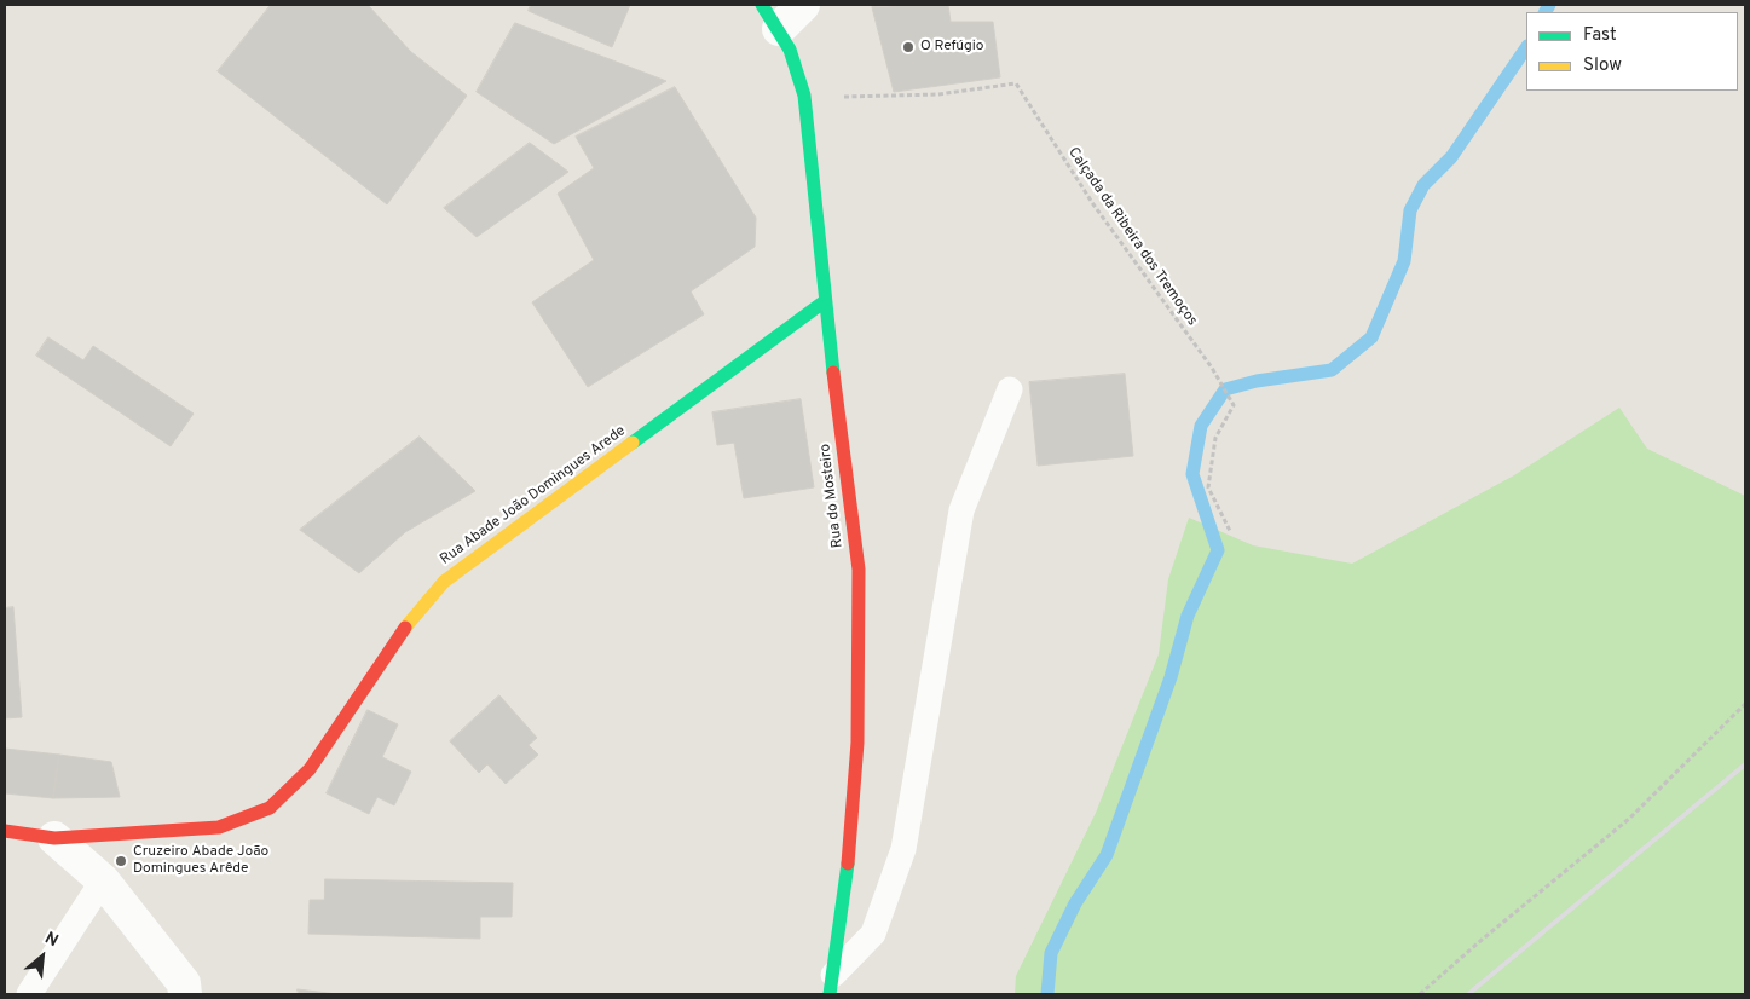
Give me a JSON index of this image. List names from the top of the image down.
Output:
{
  "streets": {
    "street": ["Rua Abade João Domingues Arede", "Rua do Mosteiro"],
    "path": ["Calçada da Ribeira dos Tremoços"]
  },
  "crossings": [
    ["Calçada da Ribeira dos Tremoços", "Rua do Mosteiro"],
    ["Rua Abade João Domingues Arede", "Rua do Mosteiro"]
  ],
  "places": ["O Refúgio", "Cruzeiro Abade João Domingues Arêde"],
  "legend": ["Fast", "Slow"],
  "north": "top right"
}
